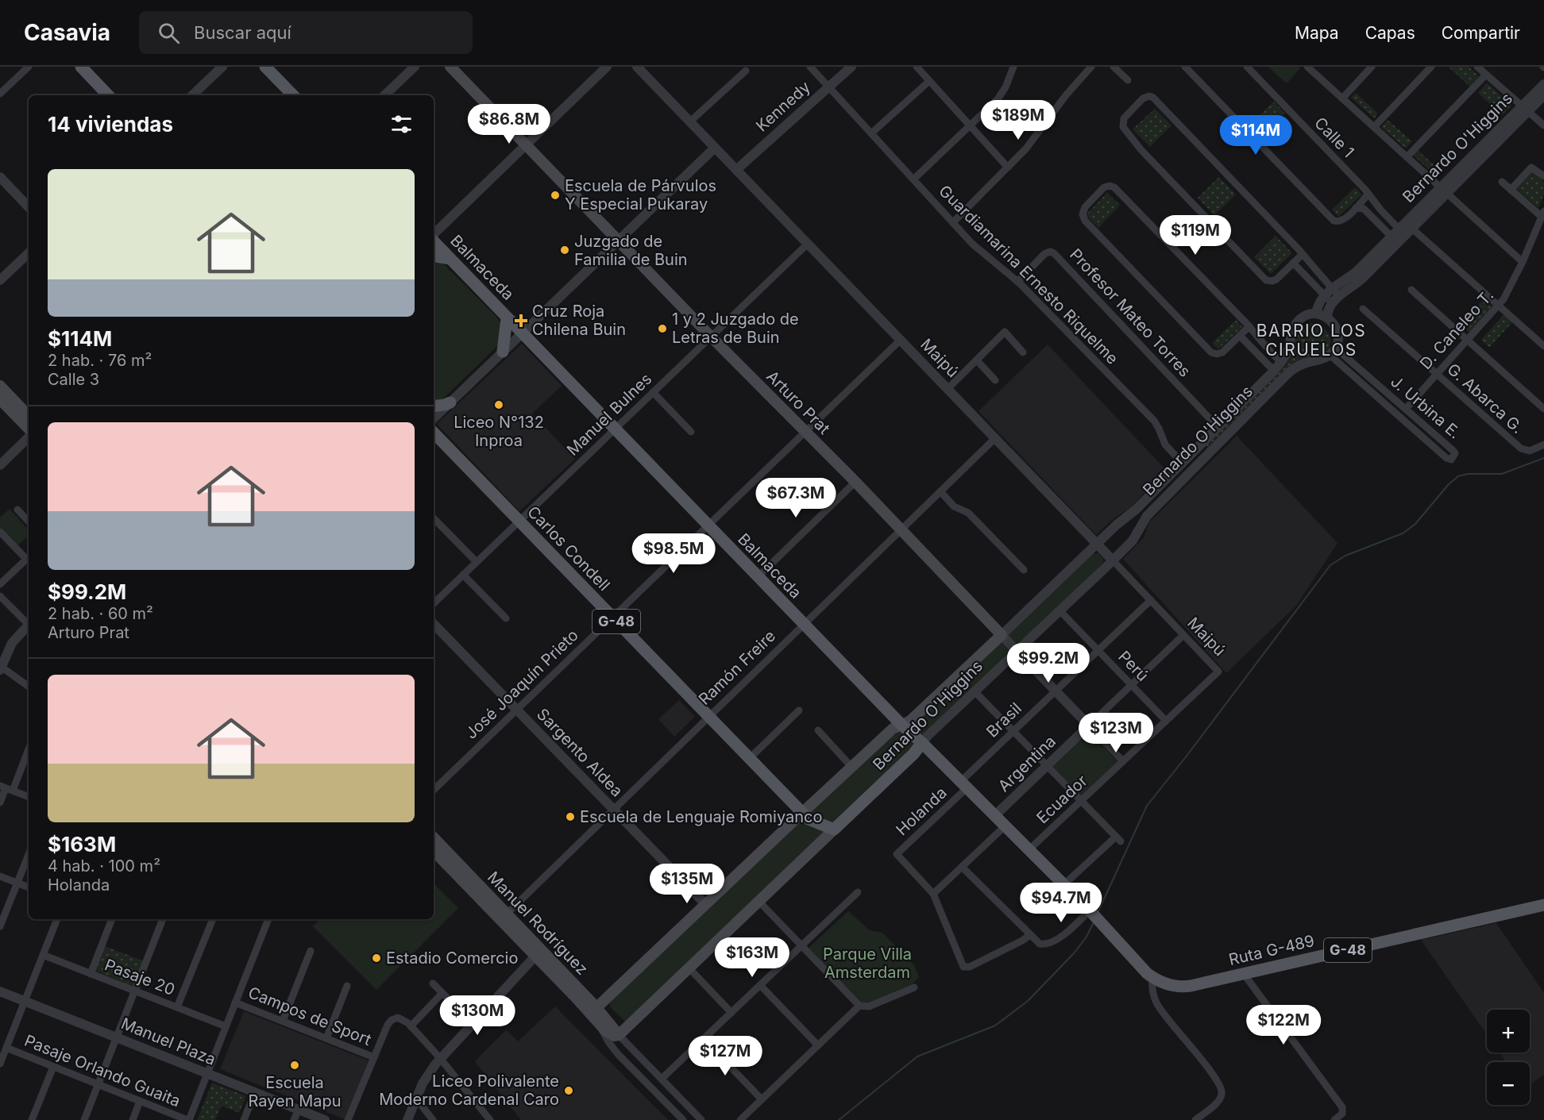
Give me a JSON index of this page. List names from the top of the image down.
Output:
{
  "streets": {
    "main road": [
      "Bernardo O'Higgins",
      "Balmaceda",
      "Arturo Prat",
      "Carlos Condell",
      "G-48",
      "Manuel Rodríguez",
      "Ruta G-489"
    ],
    "street": [
      "Kennedy",
      "Calle 1",
      "Guardiamarina Ernesto Riquelme",
      "Profesor Mateo Torres",
      "D. Caneleo T.",
      "Maipú",
      "G. Abarca G.",
      "J. Urbina E.",
      "Manuel Bulnes",
      "Perú",
      "Ramón Freire",
      "José Joaquín Prieto",
      "Brasil",
      "Sargento Aldea",
      "Argentina",
      "Ecuador",
      "Holanda",
      "Pasaje 20",
      "Campos de Sport",
      "Manuel Plaza",
      "Pasaje Orlando Guaita"
    ]
  },
  "crossings": [
    ["Kennedy", "Guardiamarina Ernesto Riquelme"],
    ["Kennedy", "Maipú"],
    ["Calle 1", "Bernardo O'Higgins"],
    ["Bernardo O'Higgins", "Balmaceda"],
    ["Bernardo O'Higgins", "Guardiamarina Ernesto Riquelme"],
    ["Bernardo O'Higgins", "Profesor Mateo Torres"],
    ["Bernardo O'Higgins", "Maipú"],
    ["Bernardo O'Higgins", "Arturo Prat"],
    ["Bernardo O'Higgins", "J. Urbina E."],
    ["Bernardo O'Higgins", "Carlos Condell"],
    ["Bernardo O'Higgins", "G-48"],
    ["Bernardo O'Higgins", "Perú"],
    ["Bernardo O'Higgins", "Sargento Aldea"],
    ["Bernardo O'Higgins", "Manuel Rodríguez"],
    ["Balmaceda", "Manuel Bulnes"],
    ["Balmaceda", "Ramón Freire"],
    ["Balmaceda", "José Joaquín Prieto"],
    ["Balmaceda", "Brasil"],
    ["Balmaceda", "Argentina"],
    ["Balmaceda", "Ecuador"],
    ["Balmaceda", "Holanda"],
    ["Balmaceda", "Ruta G-489"],
    ["Guardiamarina Ernesto Riquelme", "Profesor Mateo Torres"],
    ["D. Caneleo T.", "G. Abarca G."],
    ["D. Caneleo T.", "J. Urbina E."],
    ["Maipú", "Manuel Bulnes"],
    ["Maipú", "Ramón Freire"],
    ["Maipú", "José Joaquín Prieto"],
    ["Maipú", "Brasil"],
    ["Maipú", "Argentina"],
    ["Maipú", "Ecuador"],
    ["Arturo Prat", "Manuel Bulnes"],
    ["Arturo Prat", "Ramón Freire"],
    ["Arturo Prat", "José Joaquín Prieto"],
    ["Arturo Prat", "Brasil"],
    ["Arturo Prat", "Argentina"],
    ["Arturo Prat", "Ecuador"],
    ["Manuel Bulnes", "Carlos Condell"],
    ["Carlos Condell", "G-48"],
    ["Carlos Condell", "Ramón Freire"],
    ["Carlos Condell", "José Joaquín Prieto"],
    ["Perú", "Brasil"],
    ["Perú", "Argentina"],
    ["Perú", "Ecuador"],
    ["Ramón Freire", "Sargento Aldea"],
    ["Ramón Freire", "Manuel Rodríguez"],
    ["José Joaquín Prieto", "Sargento Aldea"],
    ["Brasil", "Holanda"]
  ],
  "districts": ["BARRIO LOS CIRUELOS"],
  "parks": ["Parque Villa Amsterdam"],
  "places": {
    "other": [
      "Escuela de Párvulos Y Especial Pukaray",
      "Juzgado de Familia de Buin",
      "1 y 2 Juzgado de Letras de Buin",
      "Liceo N°132 Inproa",
      "Escuela de Lenguaje Romiyanco",
      "Estadio Comercio",
      "Escuela Rayen Mapu",
      "Liceo Polivalente Moderno Cardenal Caro"
    ],
    "health": ["Cruz Roja Chilena Buin"]
  },
  "page": {
    "header": "Casavia",
    "search": "Buscar aquí",
    "nav": ["Mapa", "Capas", "Compartir"],
    "heading": "14 viviendas",
    "price": [
      "$189M",
      "$86.8M",
      "$114M",
      "$119M",
      "$67.3M",
      "$98.5M",
      "$99.2M",
      "$123M",
      "$135M",
      "$94.7M",
      "$163M",
      "$130M",
      "$122M",
      "$127M"
    ],
    "list": [
      {
        "name": "$114M",
        "note": "2 hab. · 76 m² · Calle 3"
      },
      {
        "name": "$99.2M",
        "note": "2 hab. · 60 m² · Arturo Prat"
      },
      {
        "name": "$163M",
        "note": "4 hab. · 100 m² · Holanda"
      }
    ],
    "map_buttons": ["+", "−"]
  }
}
